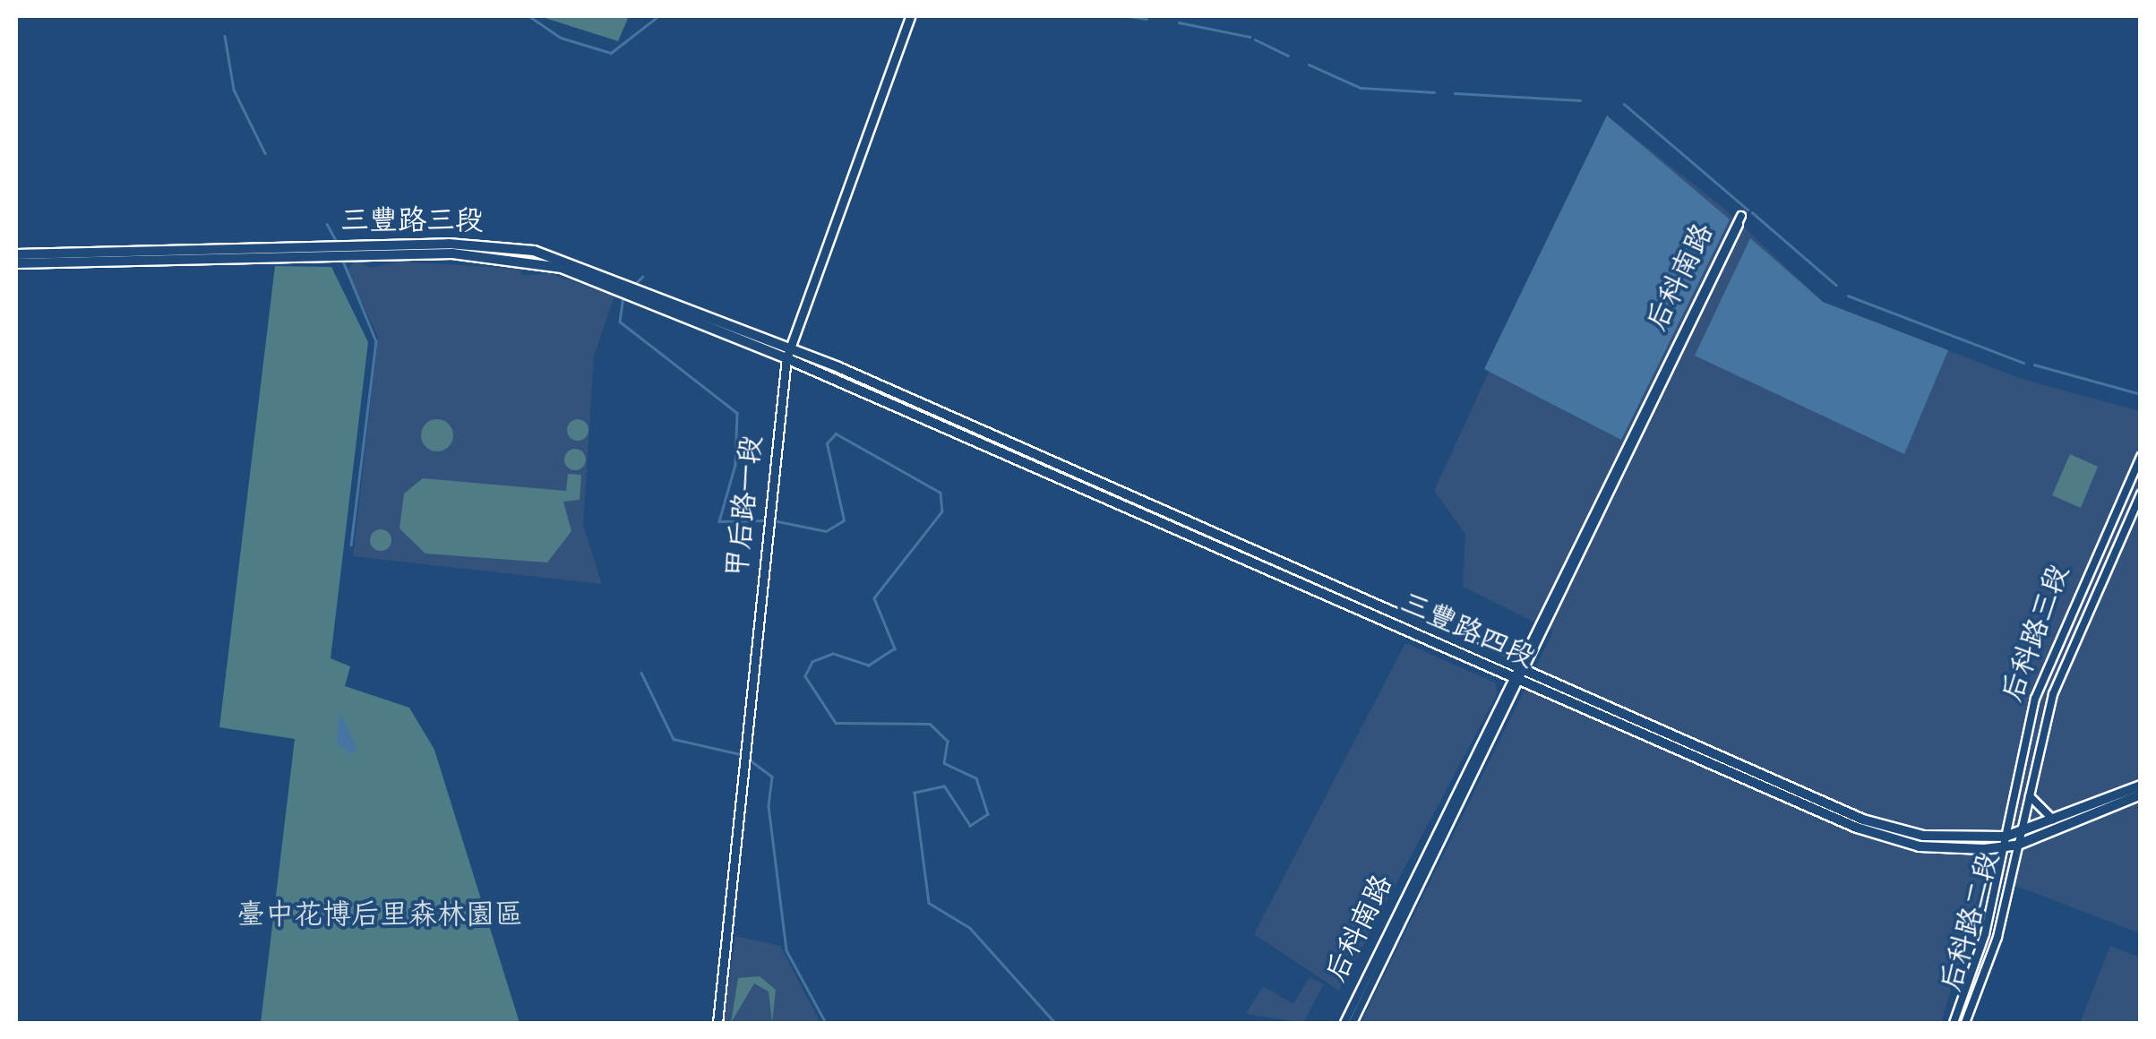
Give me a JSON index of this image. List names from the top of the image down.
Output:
{
  "streets": {
    "main road": ["三豐路三段", "甲后路一段", "三豐路四段"],
    "street": ["后科南路", "后科路三段", "后科路二段"]
  },
  "crossings": [
    ["三豐路三段", "甲后路一段"],
    ["三豐路三段", "三豐路四段"],
    ["后科南路", "三豐路四段"],
    ["甲后路一段", "三豐路四段"],
    ["三豐路四段", "后科路三段"],
    ["三豐路四段", "后科路二段"],
    ["后科路三段", "后科路二段"]
  ],
  "parks": ["臺中花博后里森林園區"]
}
